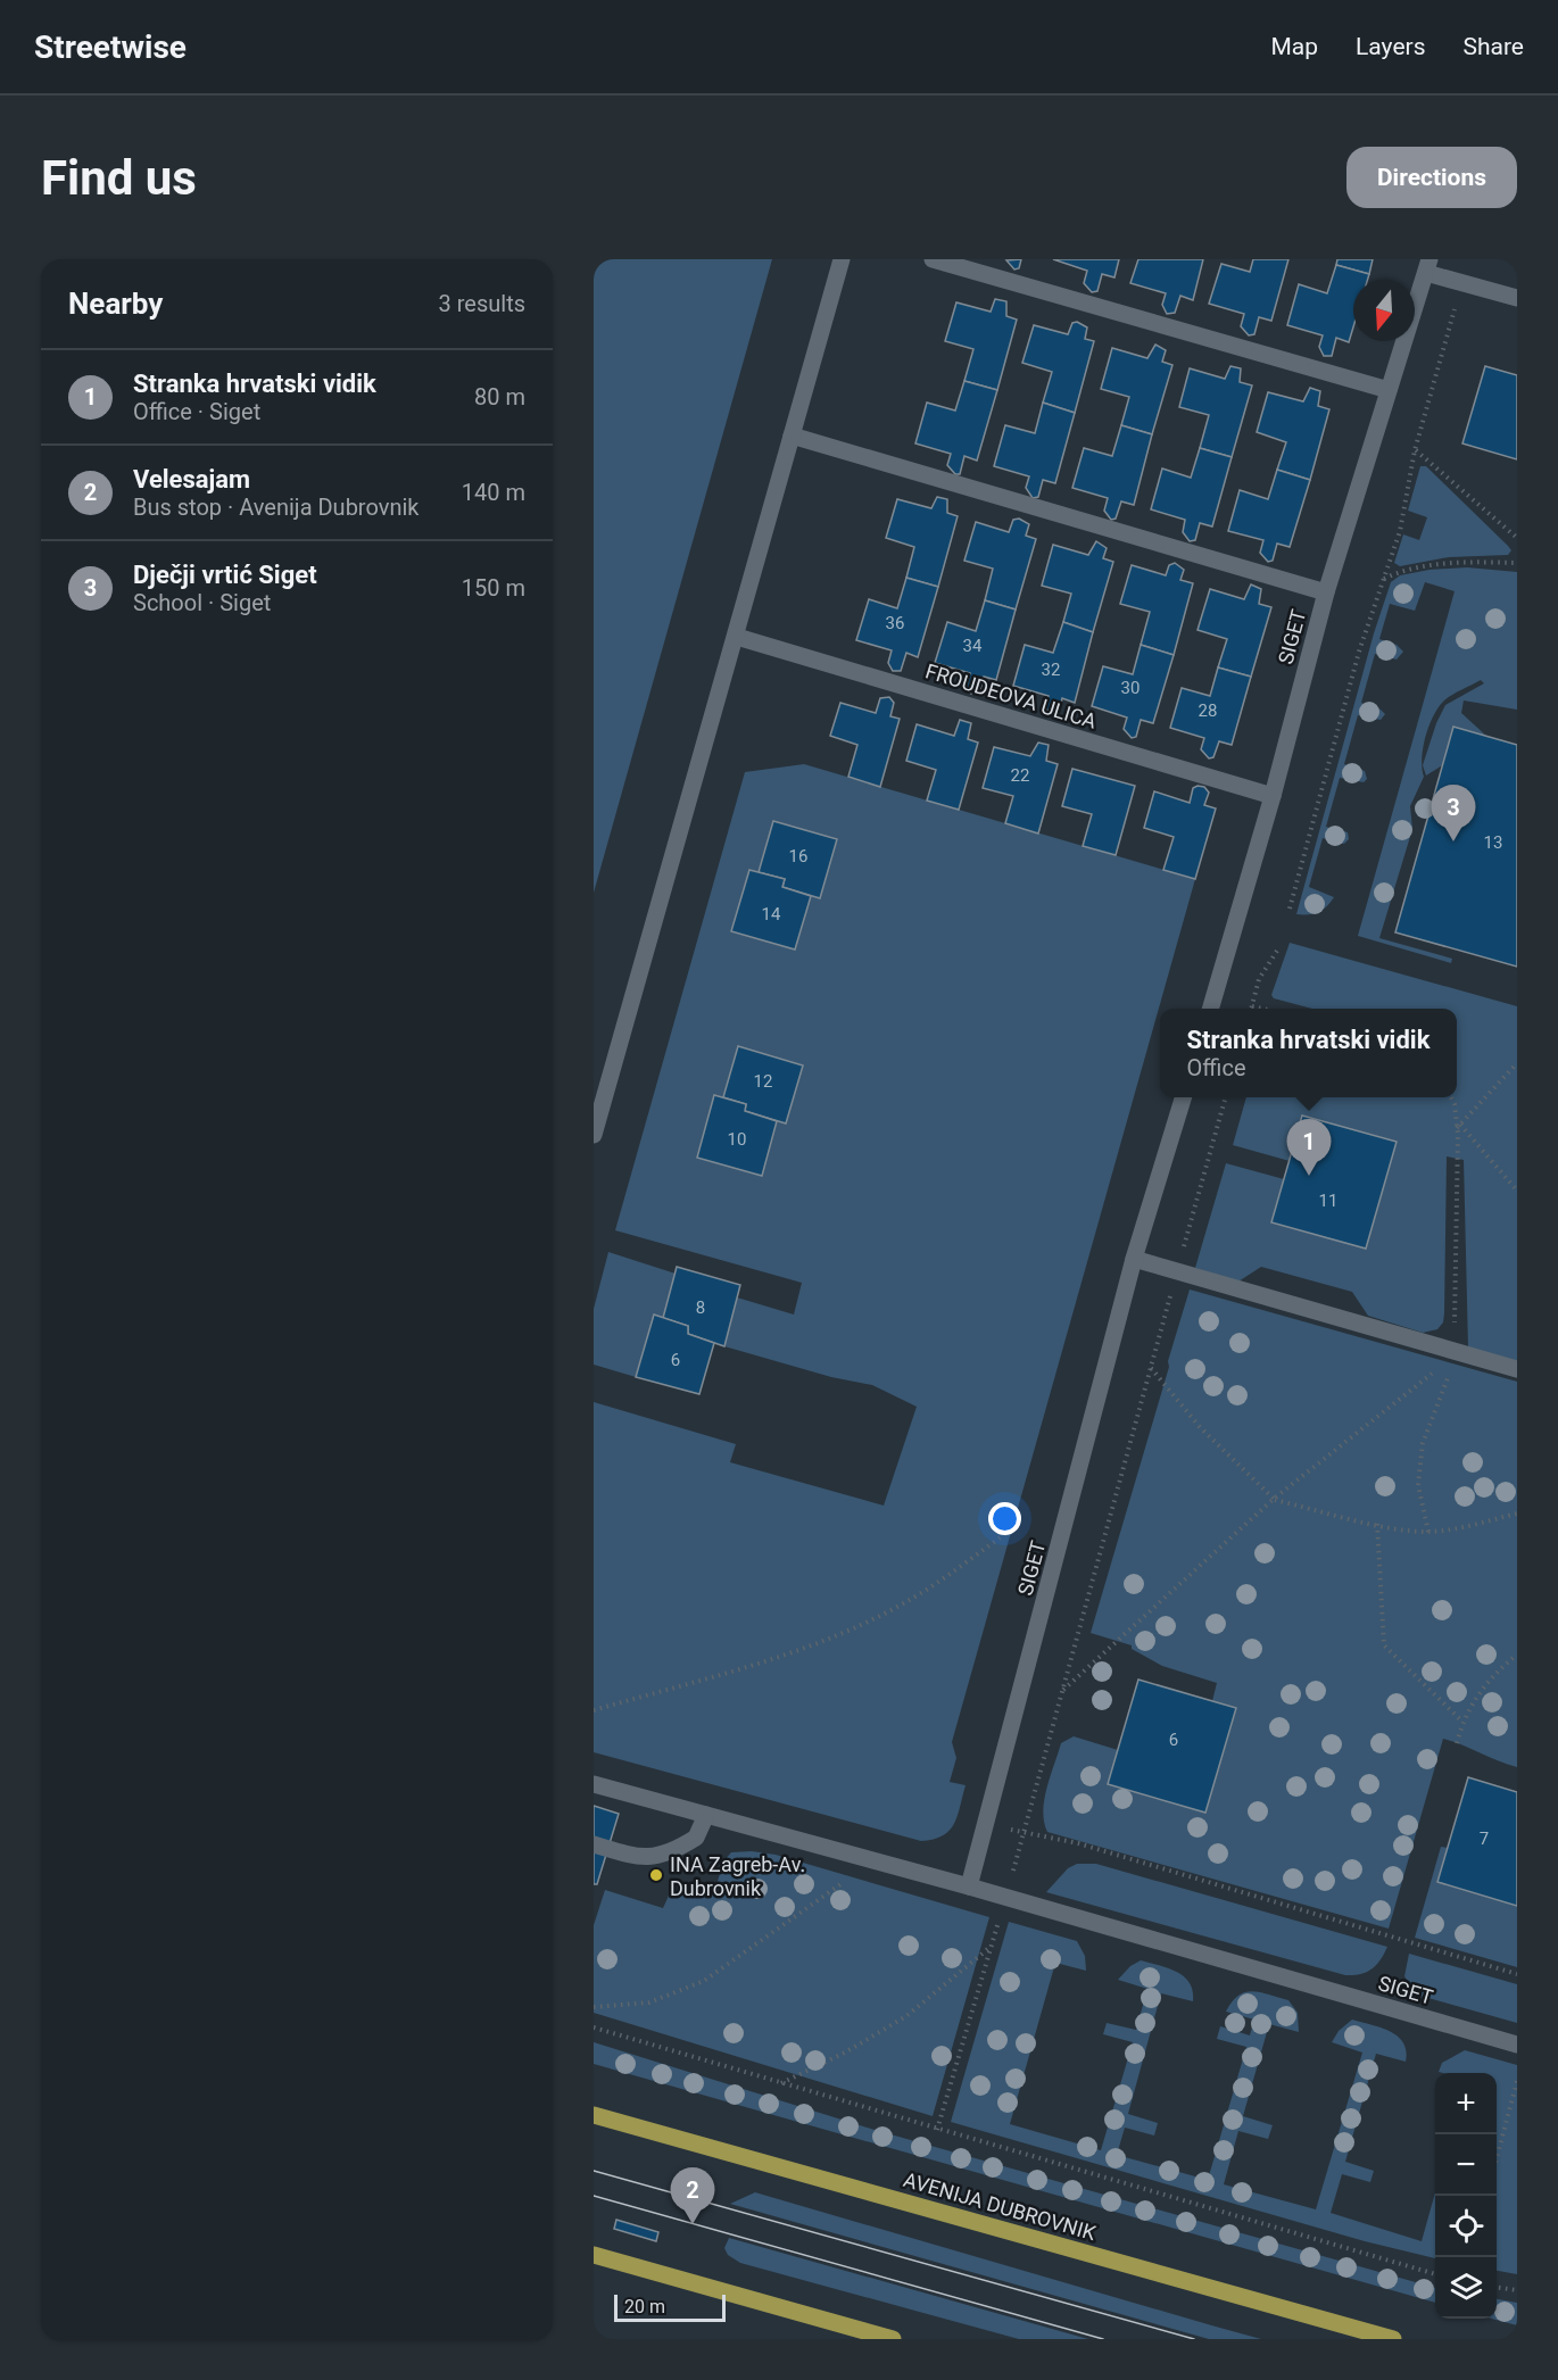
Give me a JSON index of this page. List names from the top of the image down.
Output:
{
  "streets": {
    "main road": ["AVENIJA DUBROVNIK"],
    "street": ["SIGET", "FROUDEOVA ULICA"]
  },
  "crossings": [
    ["SIGET", "FROUDEOVA ULICA"]
  ],
  "places": ["INA Zagreb-Av. Dubrovnik"],
  "house_numbers": [
    "36",
    "34",
    "32",
    "30",
    "28",
    "22",
    "13",
    "16",
    "14",
    "12",
    "10",
    "11",
    "8",
    "6",
    "6",
    "7"
  ],
  "scale_bar": "20 m",
  "north": "bottom",
  "page": {
    "header": "Streetwise",
    "nav": ["Map", "Layers", "Share"],
    "buttons": "Directions",
    "title": "Find us",
    "heading": ["Nearby", "3 results"],
    "list": [
      {
        "mark": "1",
        "name": "Stranka hrvatski vidik",
        "note": "Office · Siget",
        "value": "80 m"
      },
      {
        "mark": "2",
        "name": "Velesajam",
        "note": "Bus stop · Avenija Dubrovnik",
        "value": "140 m"
      },
      {
        "mark": "3",
        "name": "Dječji vrtić Siget",
        "note": "School · Siget",
        "value": "150 m"
      }
    ],
    "pins": ["3", "1", "2"],
    "popup": ["Stranka hrvatski vidik", "Office"],
    "map_buttons": ["+", "−"],
    "scale": "20 m"
  }
}
